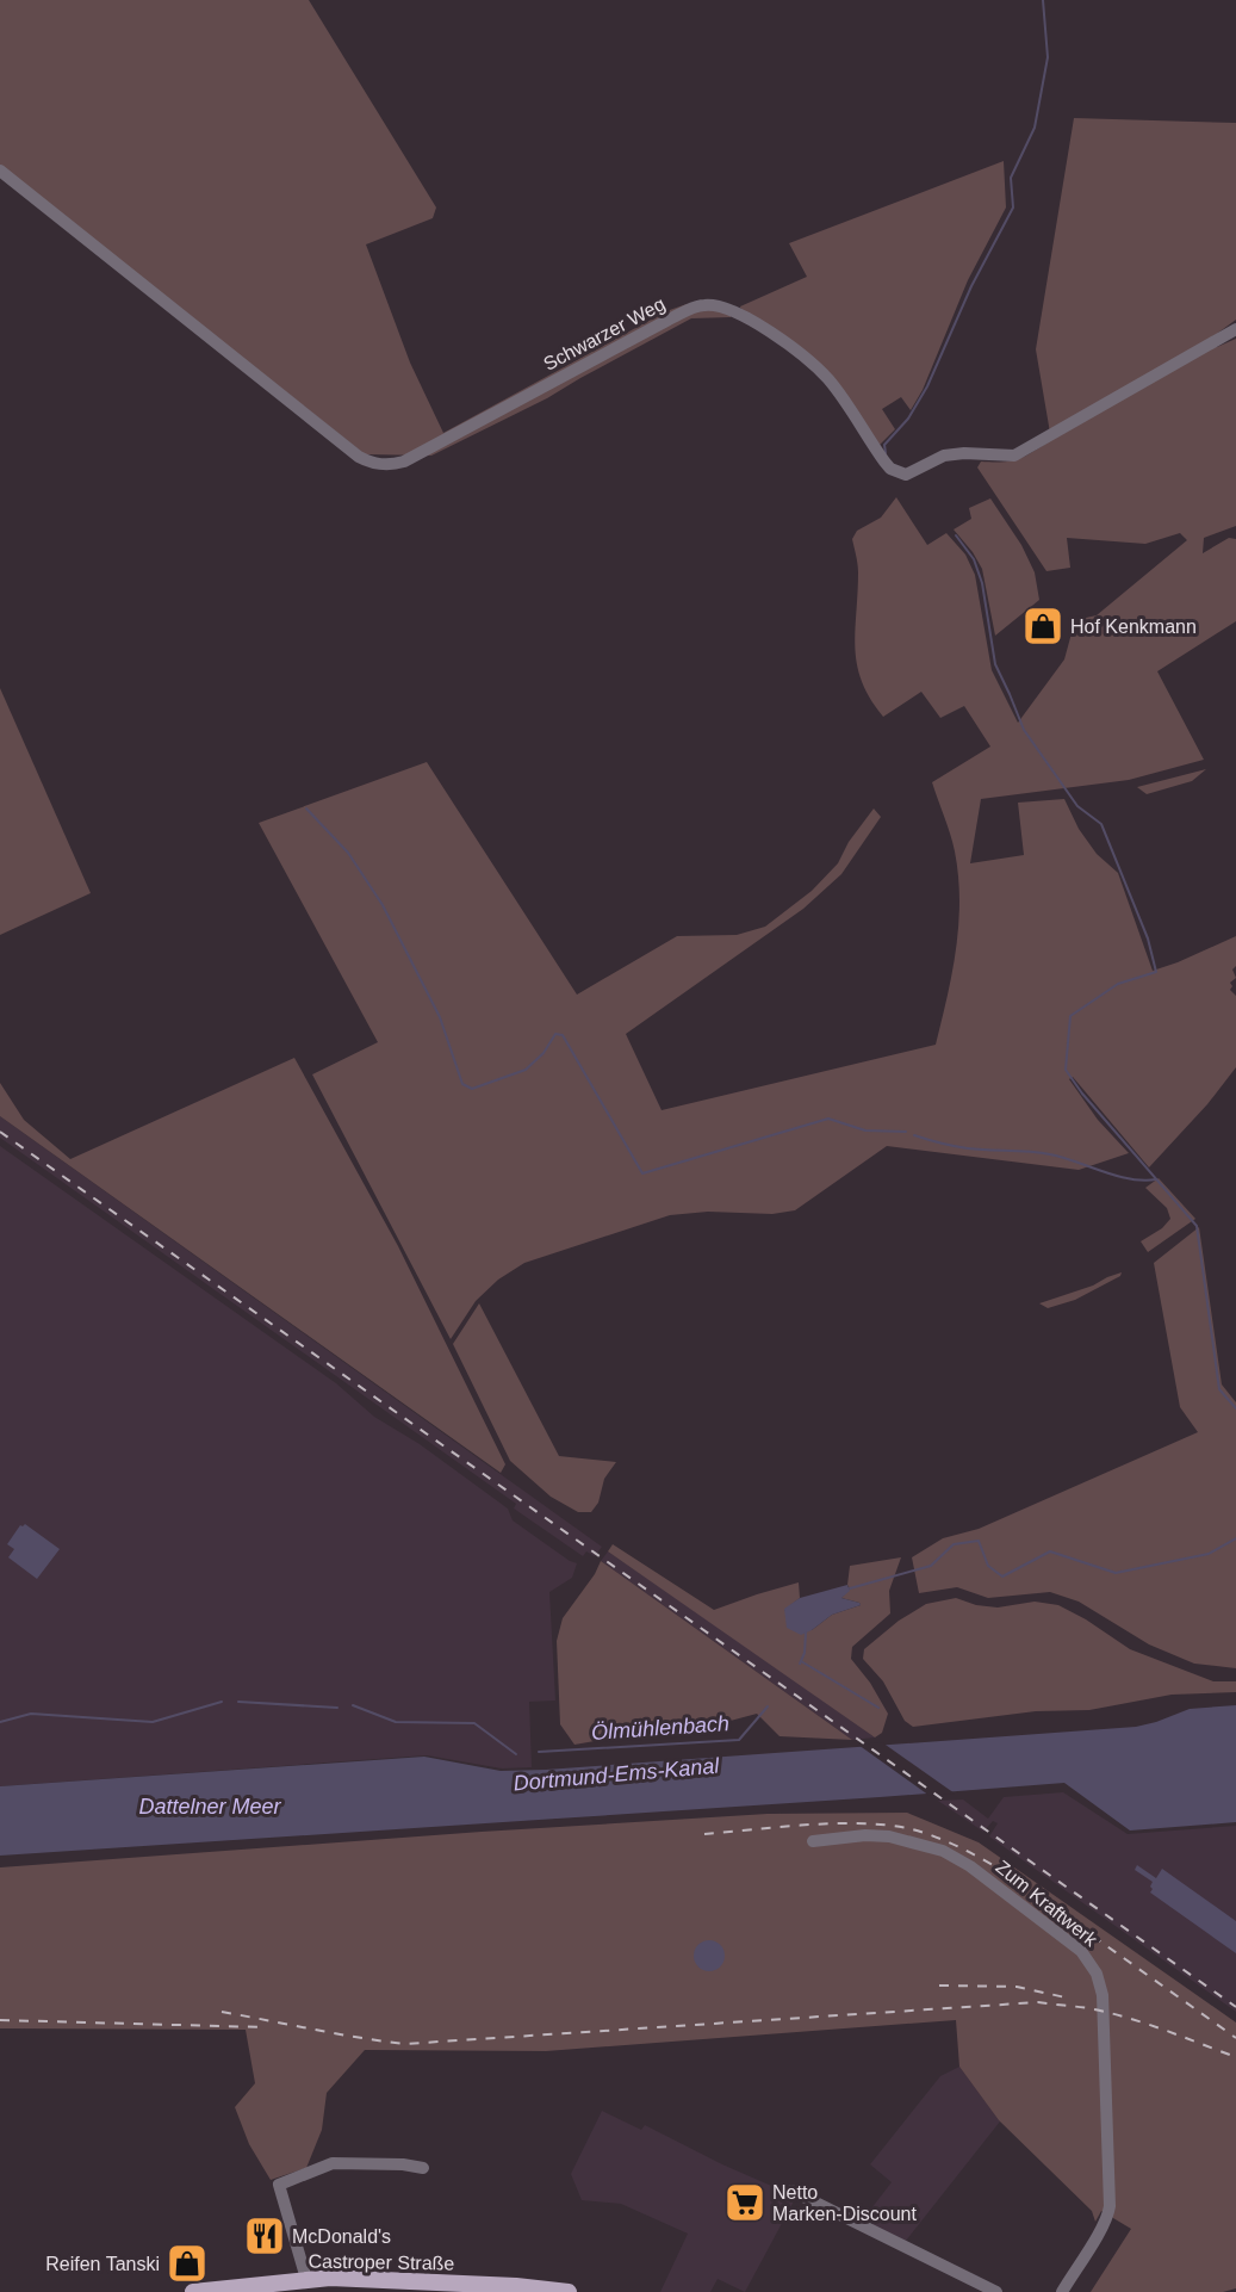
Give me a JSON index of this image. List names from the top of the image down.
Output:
{
  "streets": {
    "main road": ["Castroper Straße"],
    "street": ["Schwarzer Weg", "Zum Kraftwerk"]
  },
  "water": ["Ölmühlenbach", "Dortmund-Ems-Kanal", "Dattelner Meer"],
  "places": {
    "shop": ["Hof Kenkmann", "Reifen Tanski"],
    "supermarket": ["Netto Marken-Discount"],
    "restaurant": ["McDonald's"]
  }
}
